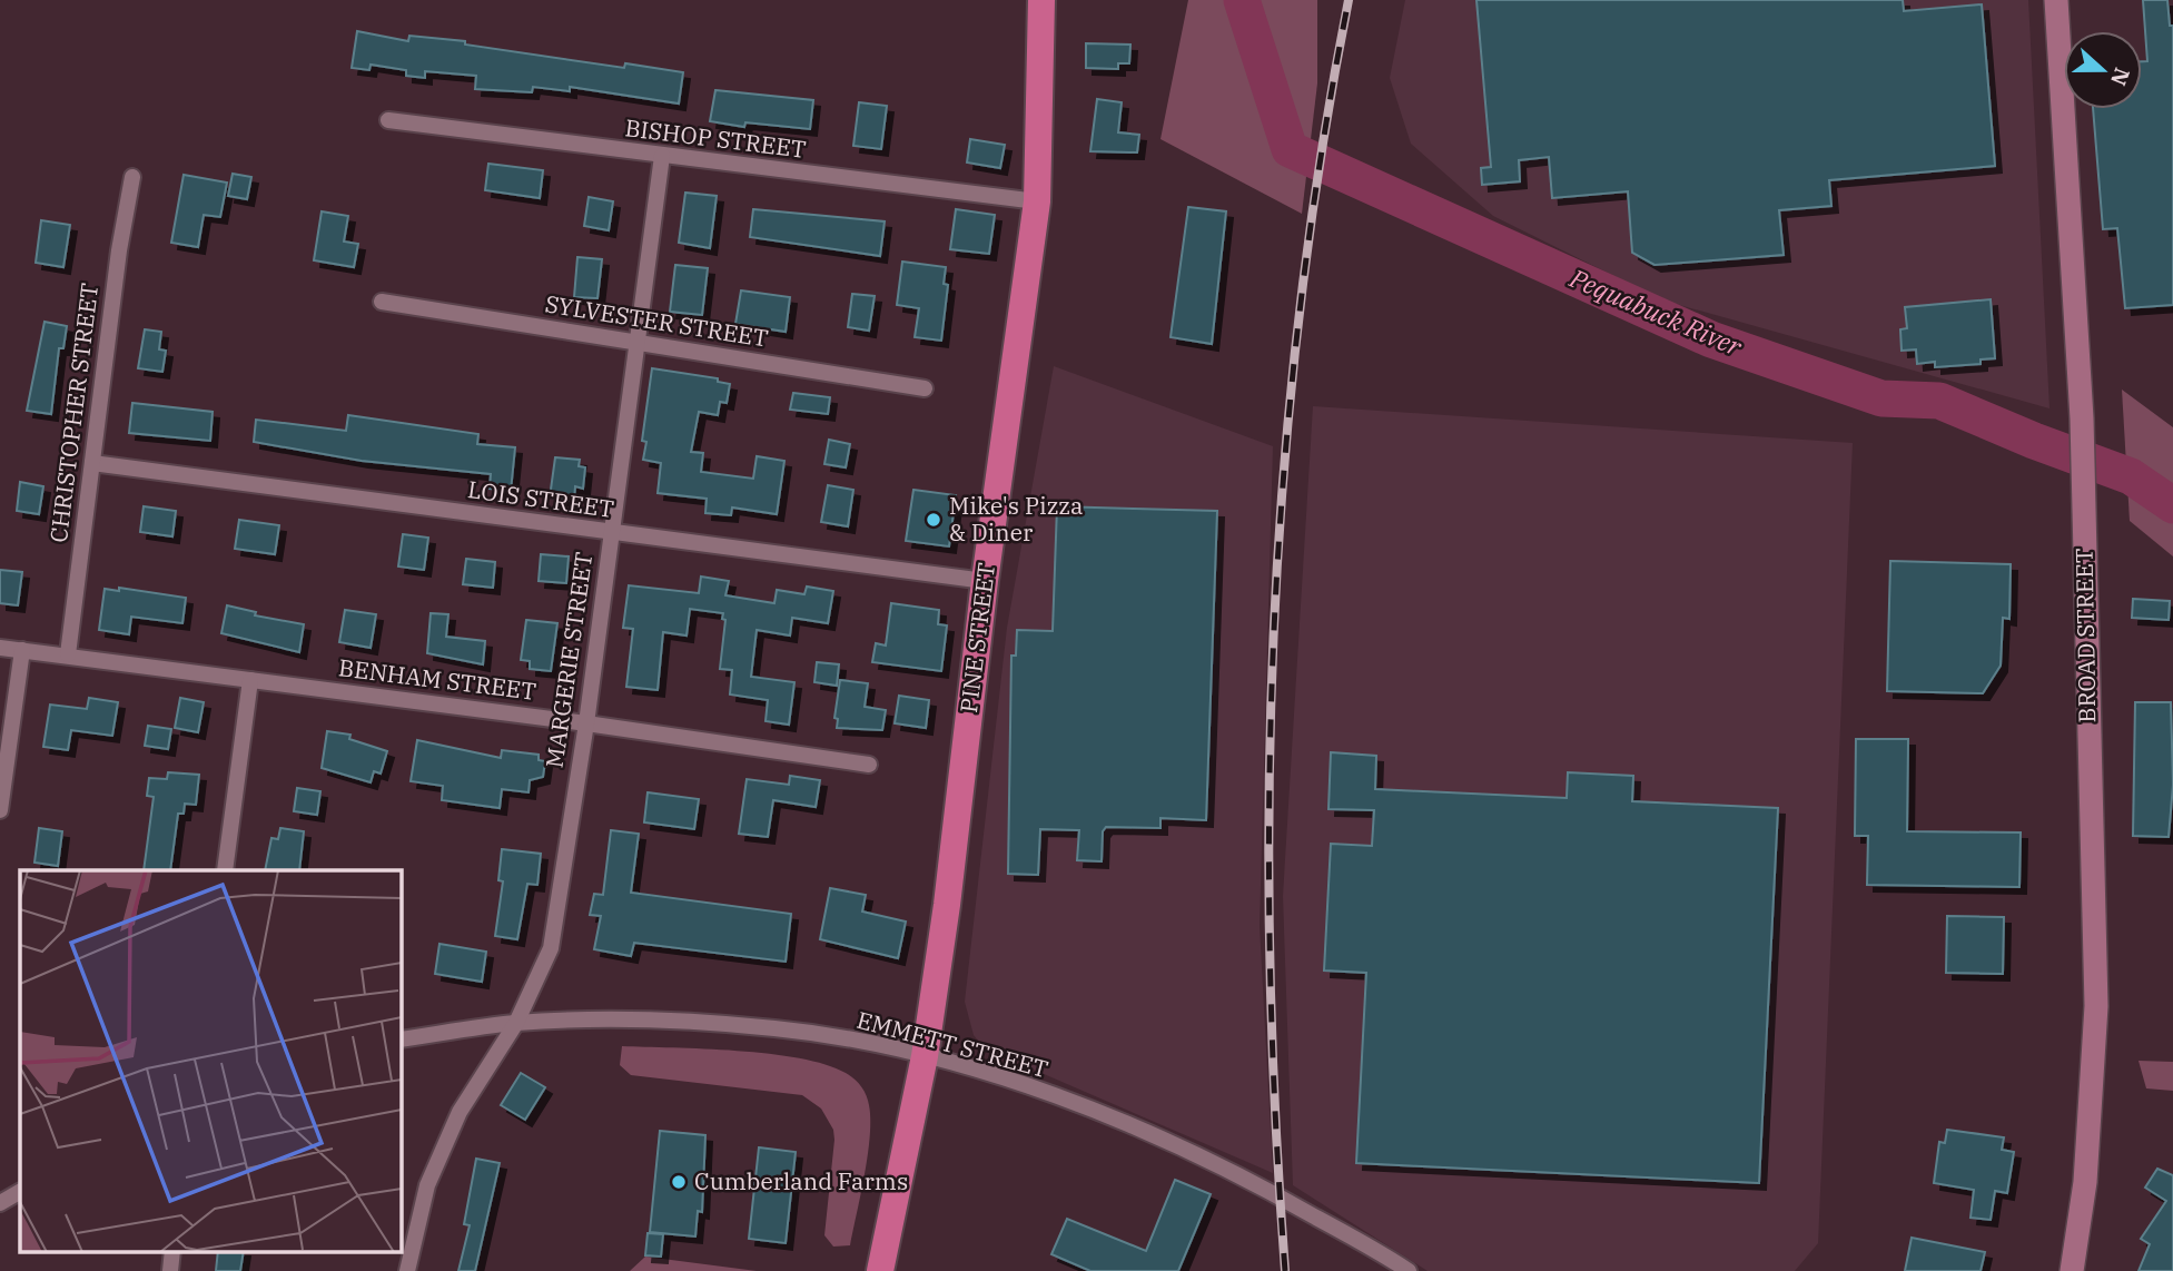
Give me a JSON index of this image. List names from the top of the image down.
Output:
{
  "streets": {
    "highway": ["PINE STREET"],
    "main road": ["BROAD STREET"],
    "street": [
      "BISHOP STREET",
      "SYLVESTER STREET",
      "CHRISTOPHER STREET",
      "LOIS STREET",
      "MARGERIE STREET",
      "BENHAM STREET",
      "EMMETT STREET"
    ]
  },
  "crossings": [
    ["BISHOP STREET", "PINE STREET"],
    ["BISHOP STREET", "MARGERIE STREET"],
    ["SYLVESTER STREET", "MARGERIE STREET"],
    ["CHRISTOPHER STREET", "LOIS STREET"],
    ["CHRISTOPHER STREET", "BENHAM STREET"],
    ["LOIS STREET", "PINE STREET"],
    ["LOIS STREET", "MARGERIE STREET"],
    ["PINE STREET", "EMMETT STREET"],
    ["MARGERIE STREET", "BENHAM STREET"],
    ["MARGERIE STREET", "EMMETT STREET"]
  ],
  "water": ["Pequabuck River"],
  "places": ["Mike's Pizza & Diner", "Cumberland Farms"],
  "north": "right"
}
